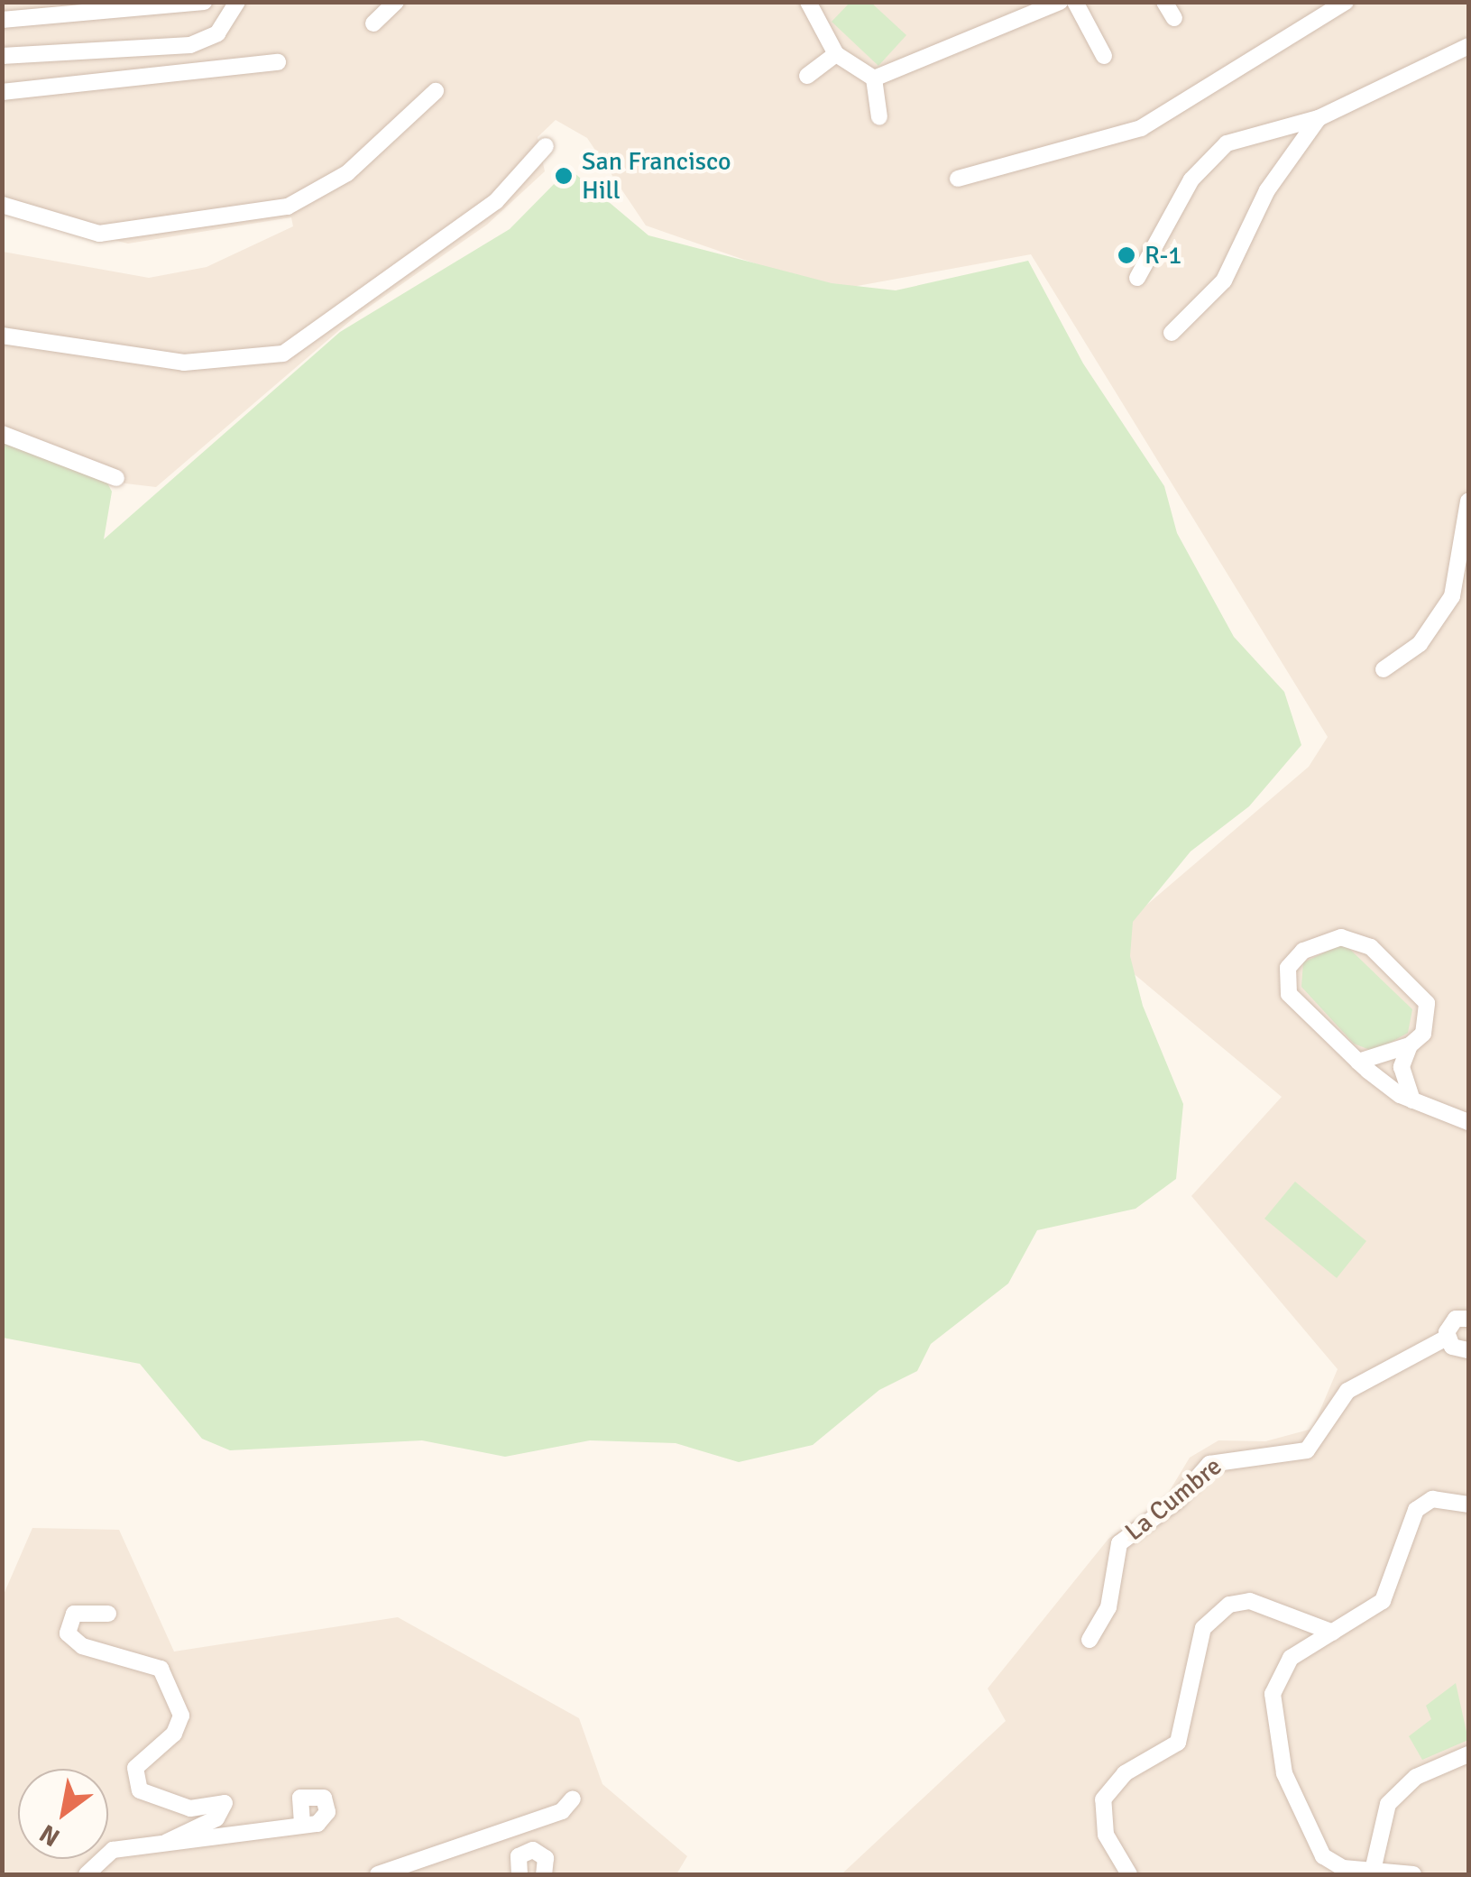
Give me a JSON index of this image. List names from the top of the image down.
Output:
{
  "streets": {
    "street": ["La Cumbre"]
  },
  "places": ["San Francisco Hill", "R-1"],
  "north": "bottom left"
}
